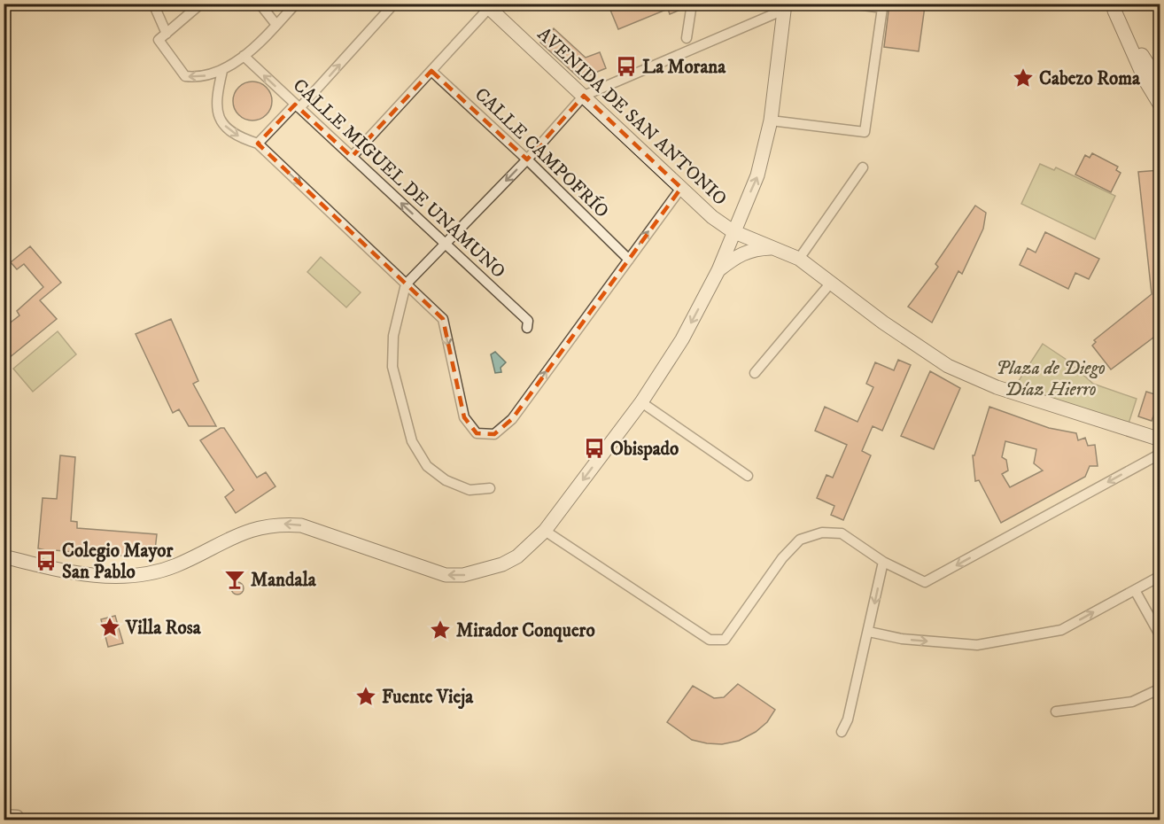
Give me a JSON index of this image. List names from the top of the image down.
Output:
{
  "streets": {
    "street": ["AVENIDA DE SAN ANTONIO", "CALLE CAMPOFRÍO", "CALLE MIGUEL DE UNAMUNO"]
  },
  "parks": ["Plaza de Diego Díaz Hierro"],
  "places": {
    "bus stop": ["La Morana", "Obispado", "Colegio Mayor San Pablo"],
    "place": [
      "Cabezo Roma",
      "Villa Rosa",
      "Mirador Conquero",
      "Fuente Vieja"
    ],
    "bar": ["Mandala"]
  }
}
